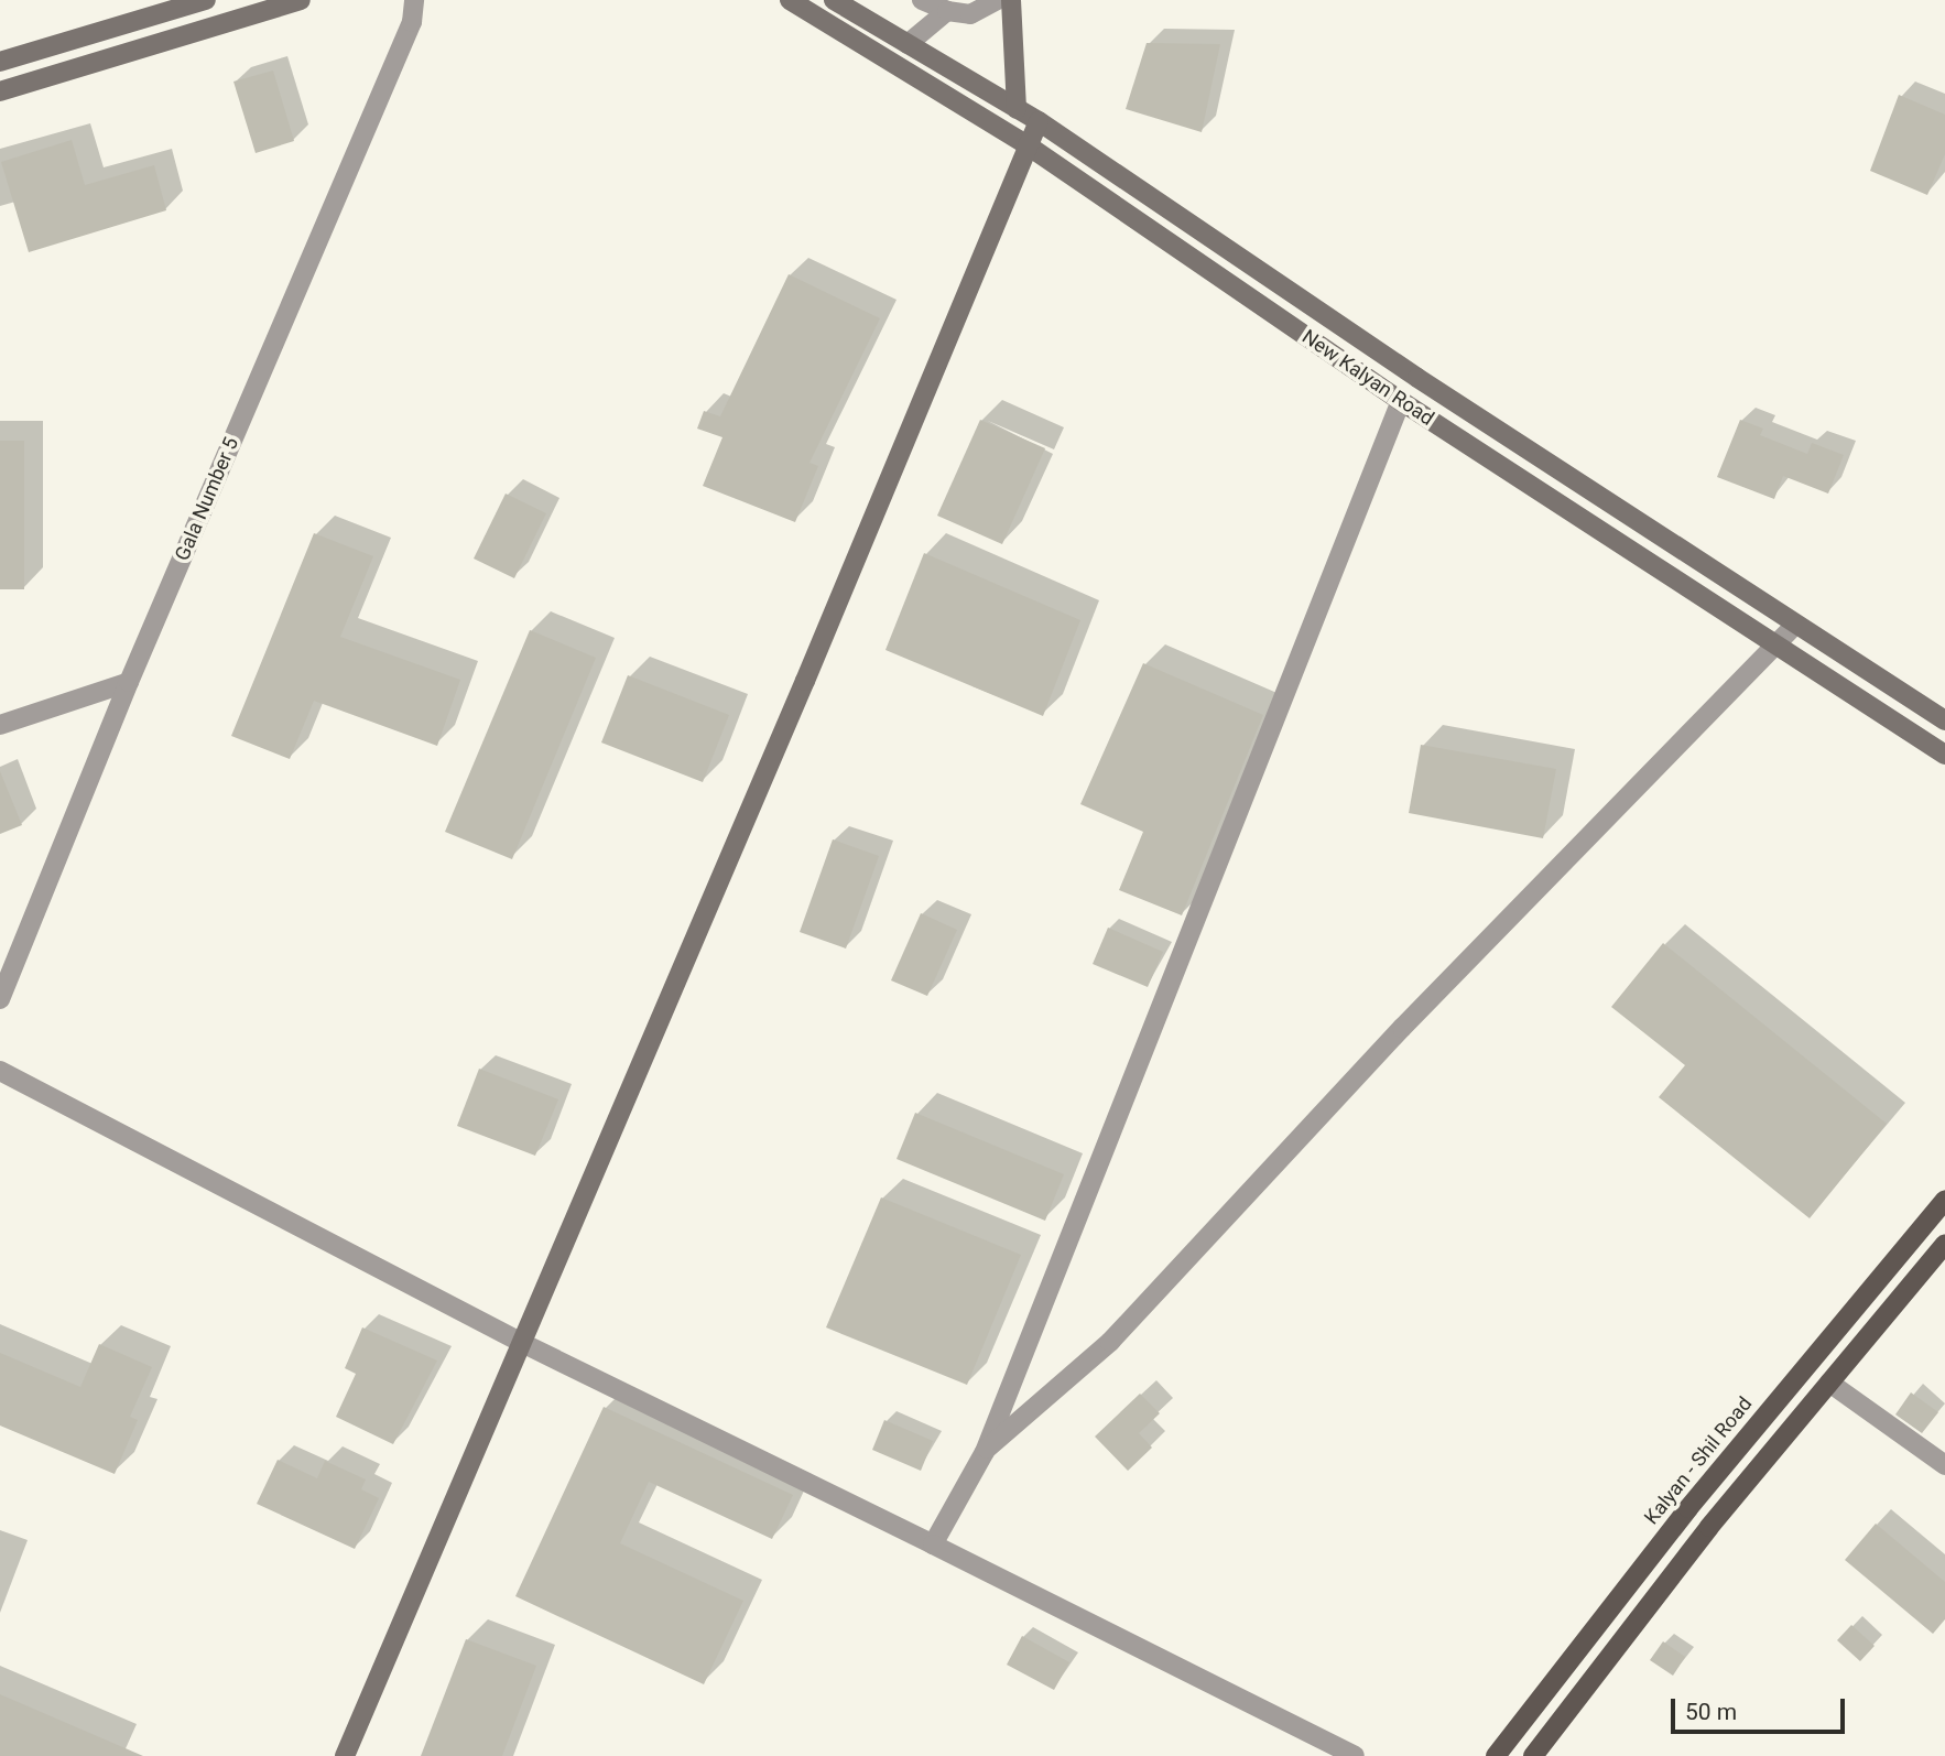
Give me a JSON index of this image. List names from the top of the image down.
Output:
{
  "streets": {
    "main road": ["Kalyan - Shil Road"],
    "street": ["New Kalyan Road", "Gala Number 5"]
  },
  "scale_bar": "50 m"
}
